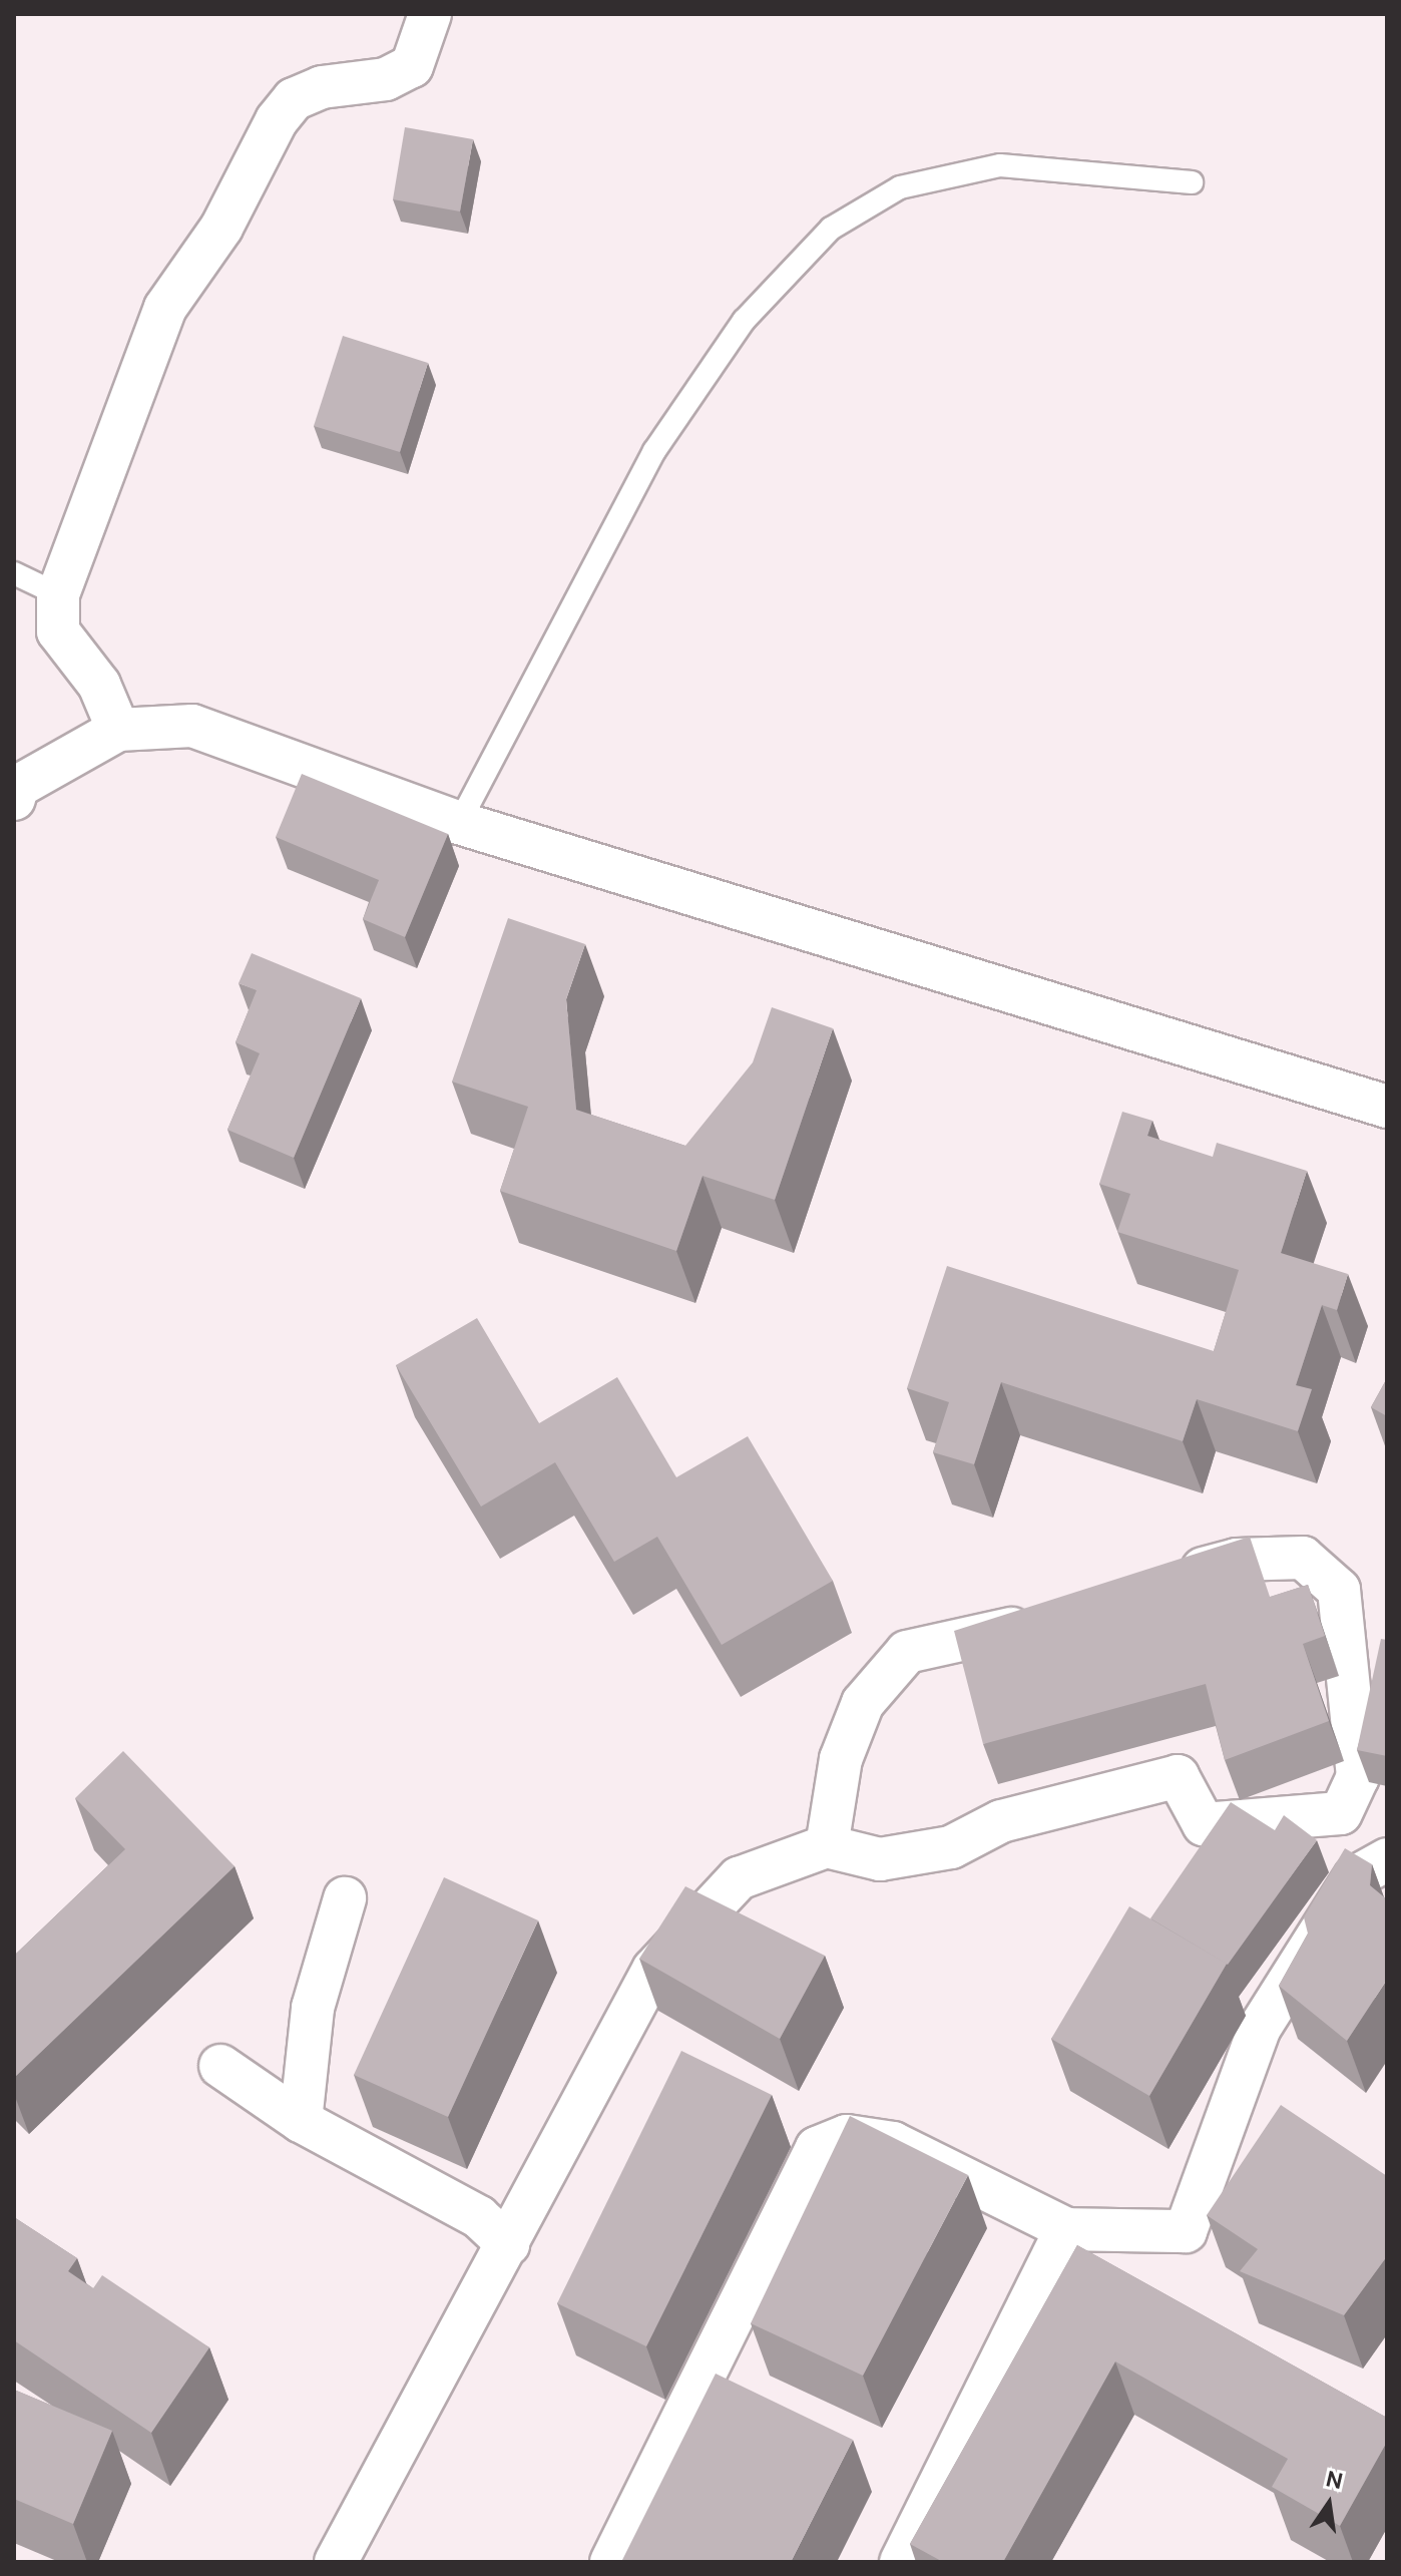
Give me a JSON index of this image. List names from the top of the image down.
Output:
{
  "north": "top"
}
